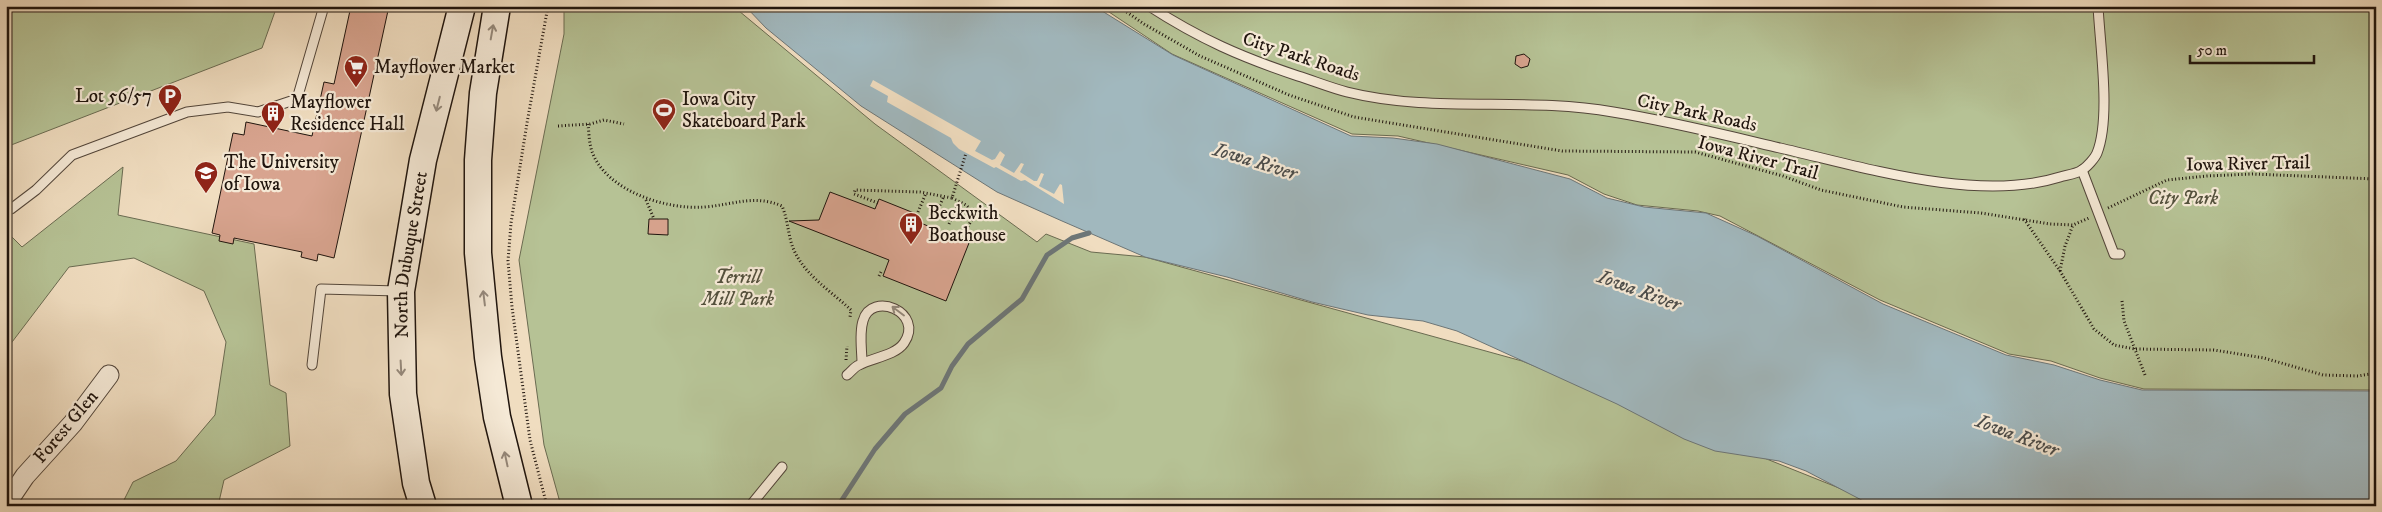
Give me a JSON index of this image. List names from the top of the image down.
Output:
{
  "streets": {
    "main road": ["North Dubuque Street"],
    "street": ["Forest Glen"],
    "lane": ["City Park Roads"],
    "path": ["Iowa River Trail"]
  },
  "water": ["Iowa River"],
  "parks": ["City Park", "Terrill Mill Park"],
  "places": {
    "supermarket": ["Mayflower Market"],
    "parking": ["Lot 56/57"],
    "sports": ["Iowa City Skateboard Park"],
    "building": ["Mayflower Residence Hall", "Beckwith Boathouse"],
    "school or university": ["The University of Iowa"]
  },
  "scale_bar": "50 m"
}
